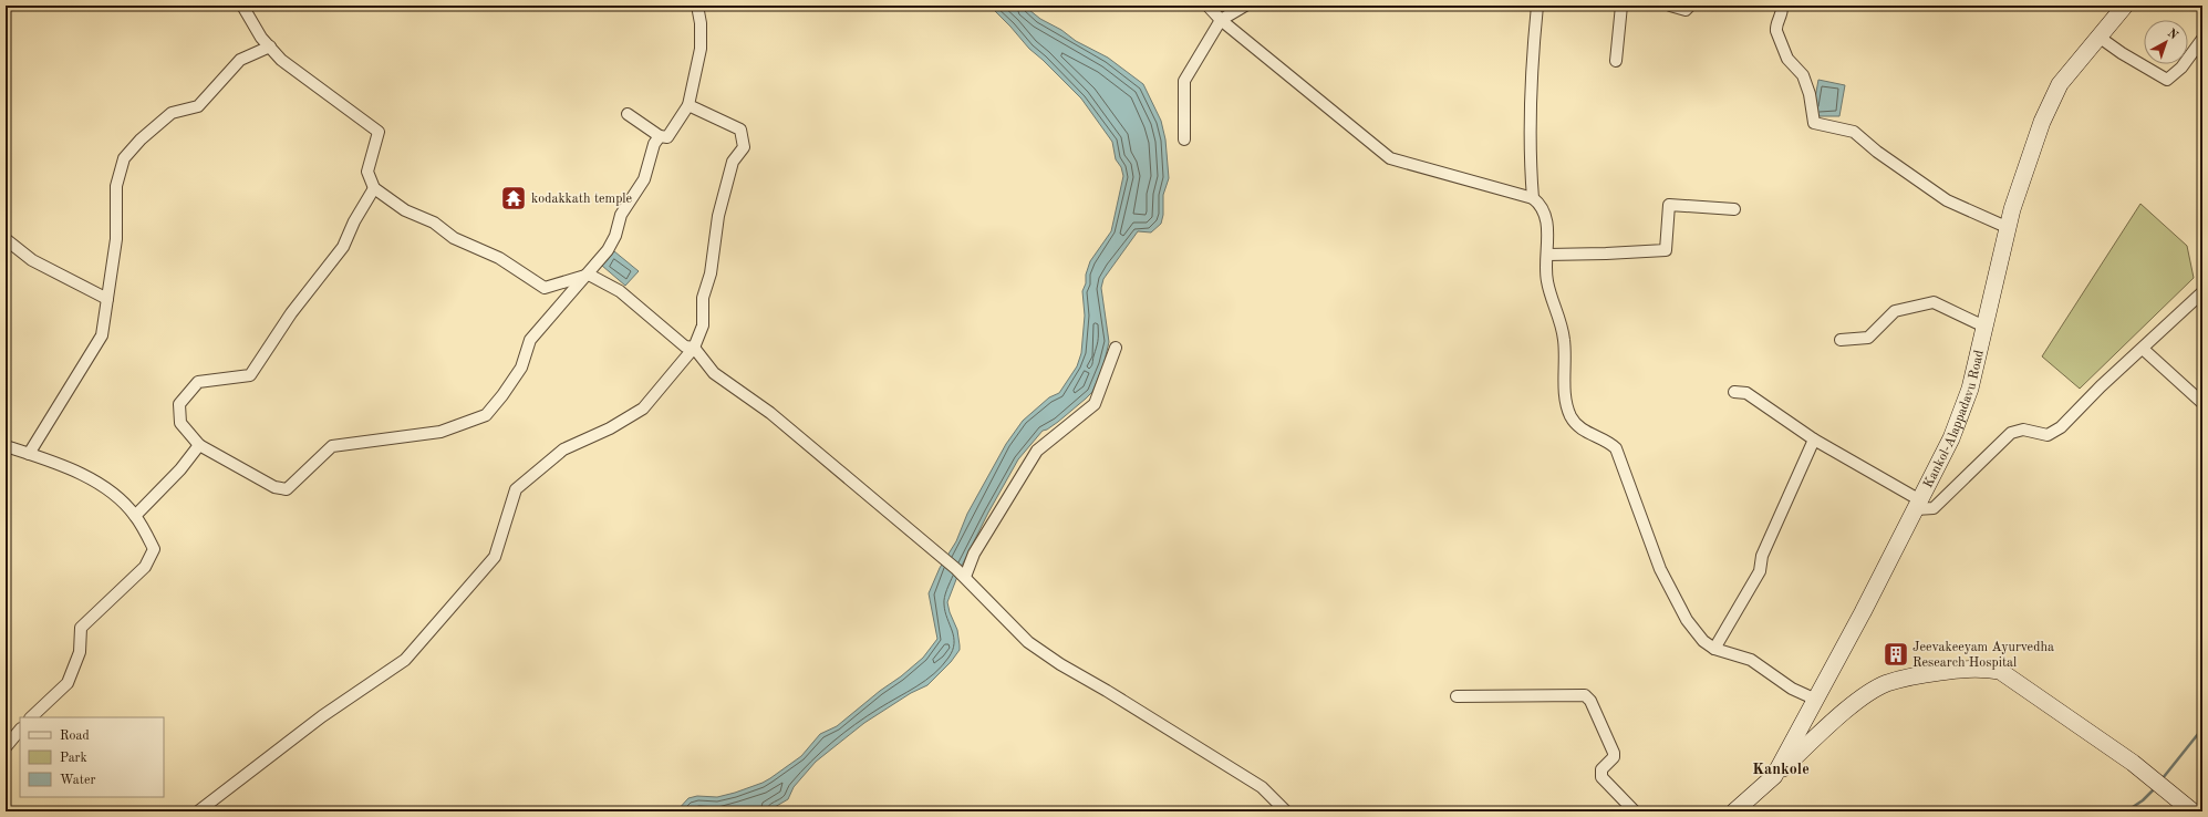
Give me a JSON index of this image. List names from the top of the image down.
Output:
{
  "streets": {
    "main road": ["Kankol-Alappadavu Road"]
  },
  "districts": ["Kankole"],
  "places": {
    "temple": ["kodakkath temple"],
    "building": ["Jeevakeeyam Ayurvedha Research Hospital"]
  },
  "legend": ["Road", "Park", "Water"],
  "north": "top right"
}
